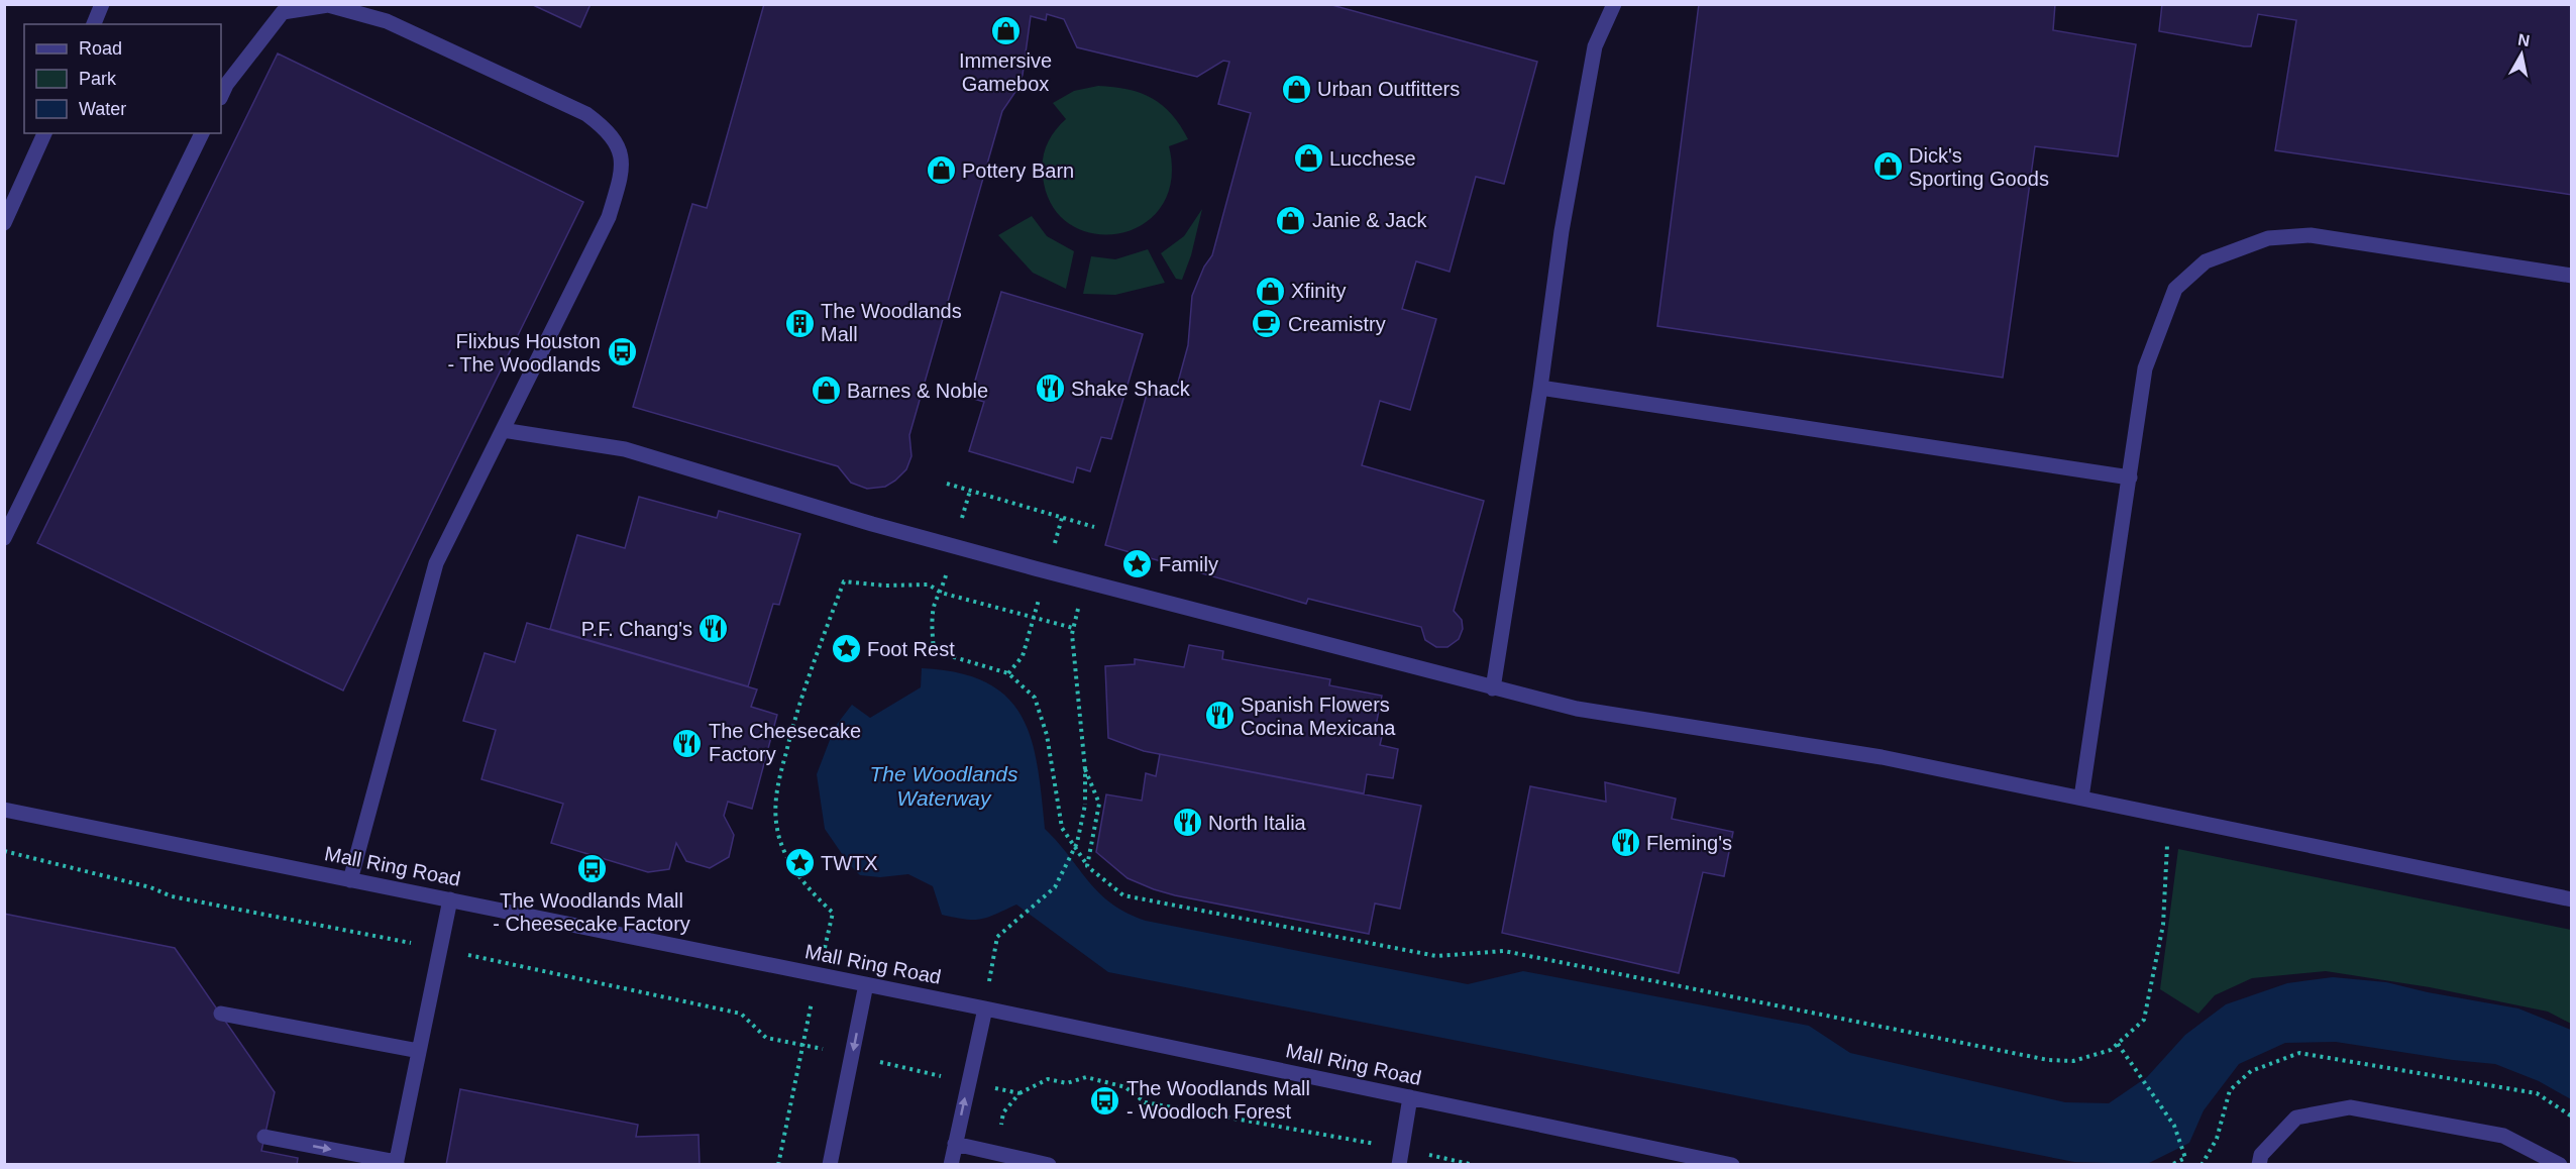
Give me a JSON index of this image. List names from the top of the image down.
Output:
{
  "streets": {
    "street": ["Mall Ring Road"]
  },
  "water": ["The Woodlands Waterway"],
  "places": {
    "shop": [
      "Immersive Gamebox",
      "Urban Outfitters",
      "Lucchese",
      "Dick's Sporting Goods",
      "Pottery Barn",
      "Janie & Jack",
      "Xfinity",
      "Barnes & Noble"
    ],
    "building": ["The Woodlands Mall"],
    "cafe": ["Creamistry"],
    "bus stop": ["Flixbus Houston - The Woodlands", "The Woodlands Mall - Cheesecake Factory", "The Woodlands Mall - Woodloch Forest"],
    "restaurant": [
      "Shake Shack",
      "P.F. Chang's",
      "Spanish Flowers Cocina Mexicana",
      "The Cheesecake Factory",
      "North Italia",
      "Fleming's"
    ],
    "place": ["Family", "Foot Rest", "TWTX"]
  },
  "legend": ["Road", "Park", "Water"],
  "north": "top"
}
